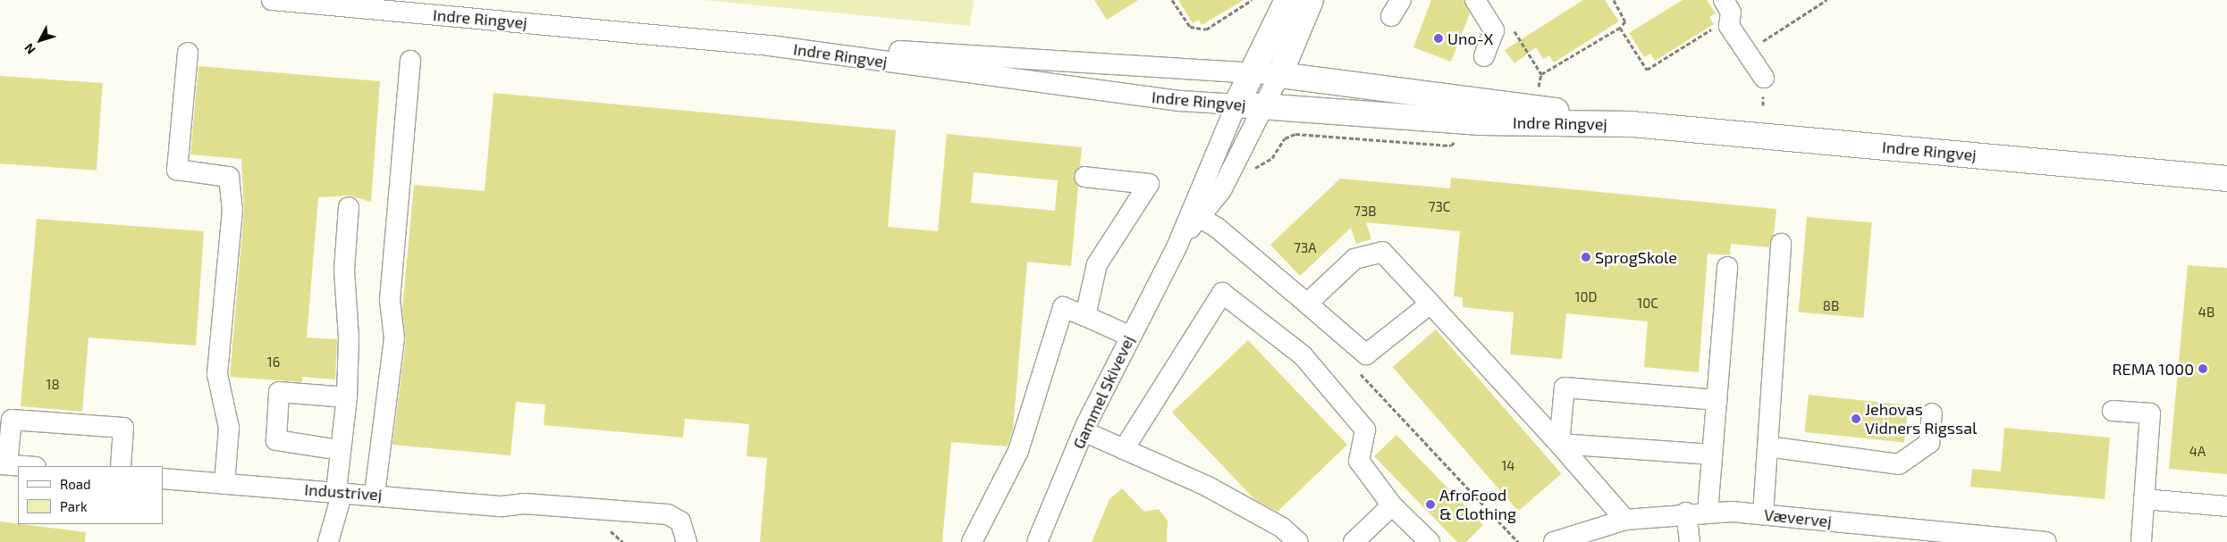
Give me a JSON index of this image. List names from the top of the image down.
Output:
{
  "streets": {
    "main road": ["Indre Ringvej", "Gammel Skivevej"],
    "street": ["Industrivej", "Vævervej"]
  },
  "crossings": [
    ["Indre Ringvej", "Gammel Skivevej"]
  ],
  "places": [
    "Uno-X",
    "SprogSkole",
    "REMA 1000",
    "Jehovas Vidners Rigssal",
    "AfroFood & Clothing"
  ],
  "house_numbers": [
    "73C",
    "73B",
    "73A",
    "10D",
    "10C",
    "8B",
    "4B",
    "16",
    "18",
    "4A",
    "14"
  ],
  "legend": ["Road", "Park"],
  "north": "bottom left"
}
